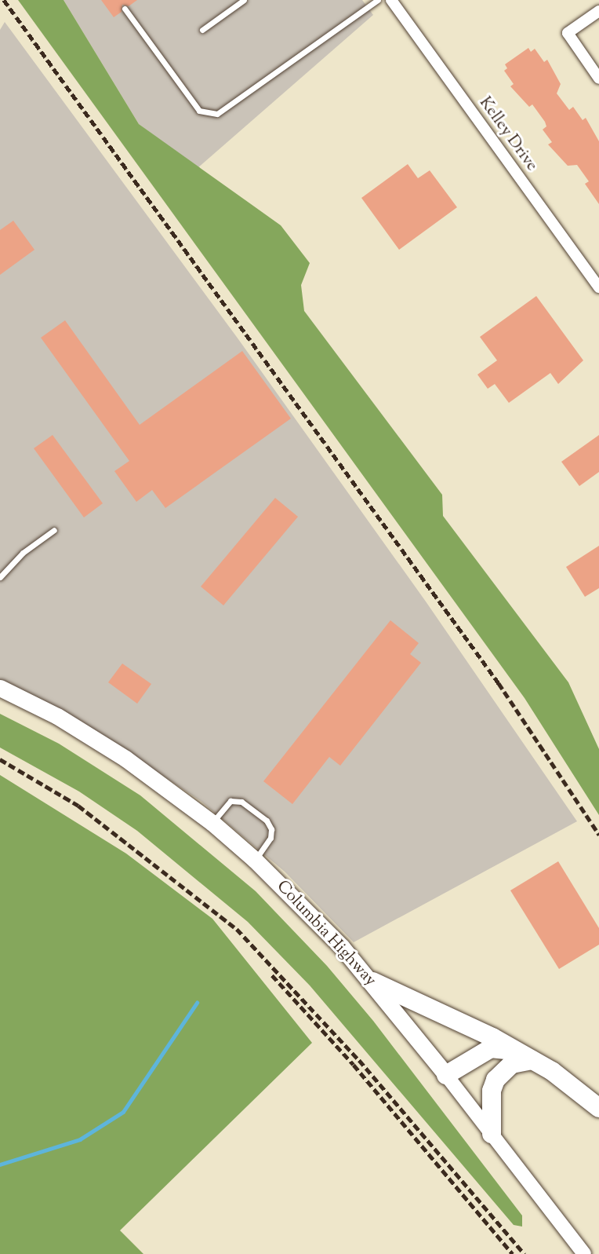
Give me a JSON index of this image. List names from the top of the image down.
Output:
{
  "streets": {
    "main road": ["Columbia Highway"],
    "street": ["Kelley Drive"]
  }
}
